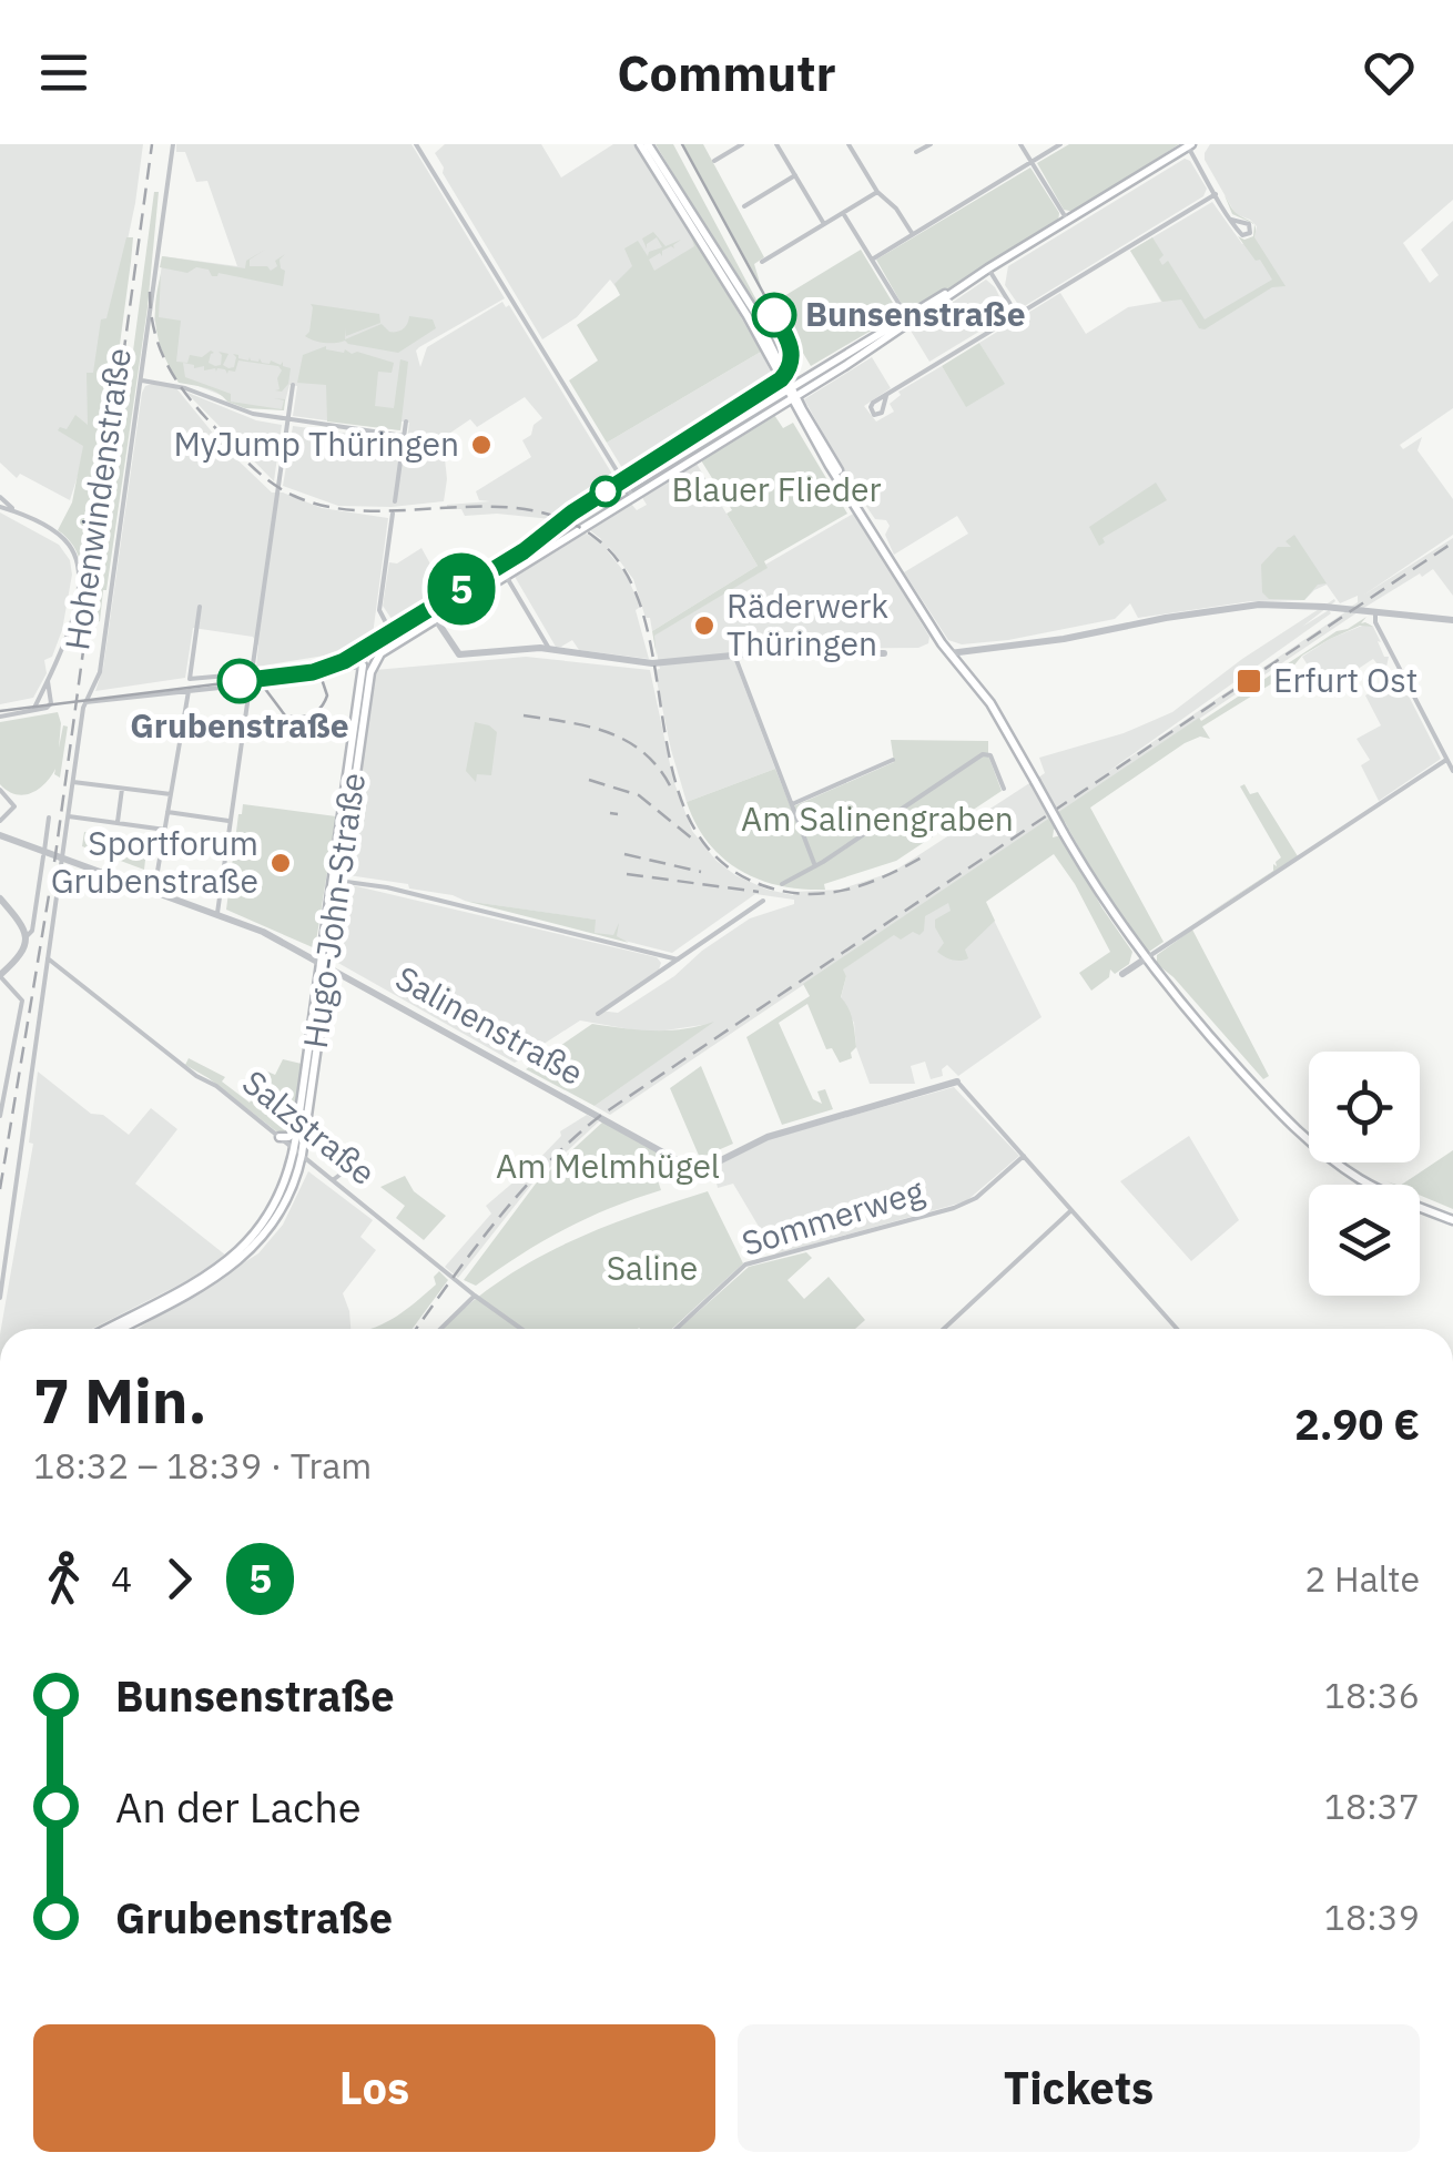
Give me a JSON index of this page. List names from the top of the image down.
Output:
{
  "streets": {
    "main road": ["Hugo-John-Straße"],
    "street": [
      "Hohenwindenstraße",
      "Salinenstraße",
      "Salzstraße",
      "Sommerweg"
    ]
  },
  "crossings": [
    ["Hohenwindenstraße", "Salinenstraße"],
    ["Hohenwindenstraße", "Salzstraße"],
    ["Hugo-John-Straße", "Salinenstraße"],
    ["Hugo-John-Straße", "Salzstraße"]
  ],
  "parks": [
    "Blauer Flieder",
    "Am Salinengraben",
    "Am Melmhügel",
    "Saline"
  ],
  "places": {
    "other": [
      "Bunsenstraße",
      "MyJump Thüringen",
      "Räderwerk Thüringen",
      "Grubenstraße",
      "Sportforum Grubenstraße"
    ],
    "transit": ["Erfurt Ost"]
  },
  "lines": ["tram line 5"],
  "page": {
    "header": "Commutr",
    "on_map": "5",
    "heading": ["7 Min.", "18:32 – 18:39 · Tram", "2.90 €"],
    "legs": ["4", "5", "2 Halte"],
    "list": [
      {
        "name": "Bunsenstraße",
        "value": "18:36"
      },
      {
        "name": "An der Lache",
        "value": "18:37"
      },
      {
        "name": "Grubenstraße",
        "value": "18:39"
      }
    ],
    "buttons": ["Los", "Tickets"]
  }
}
